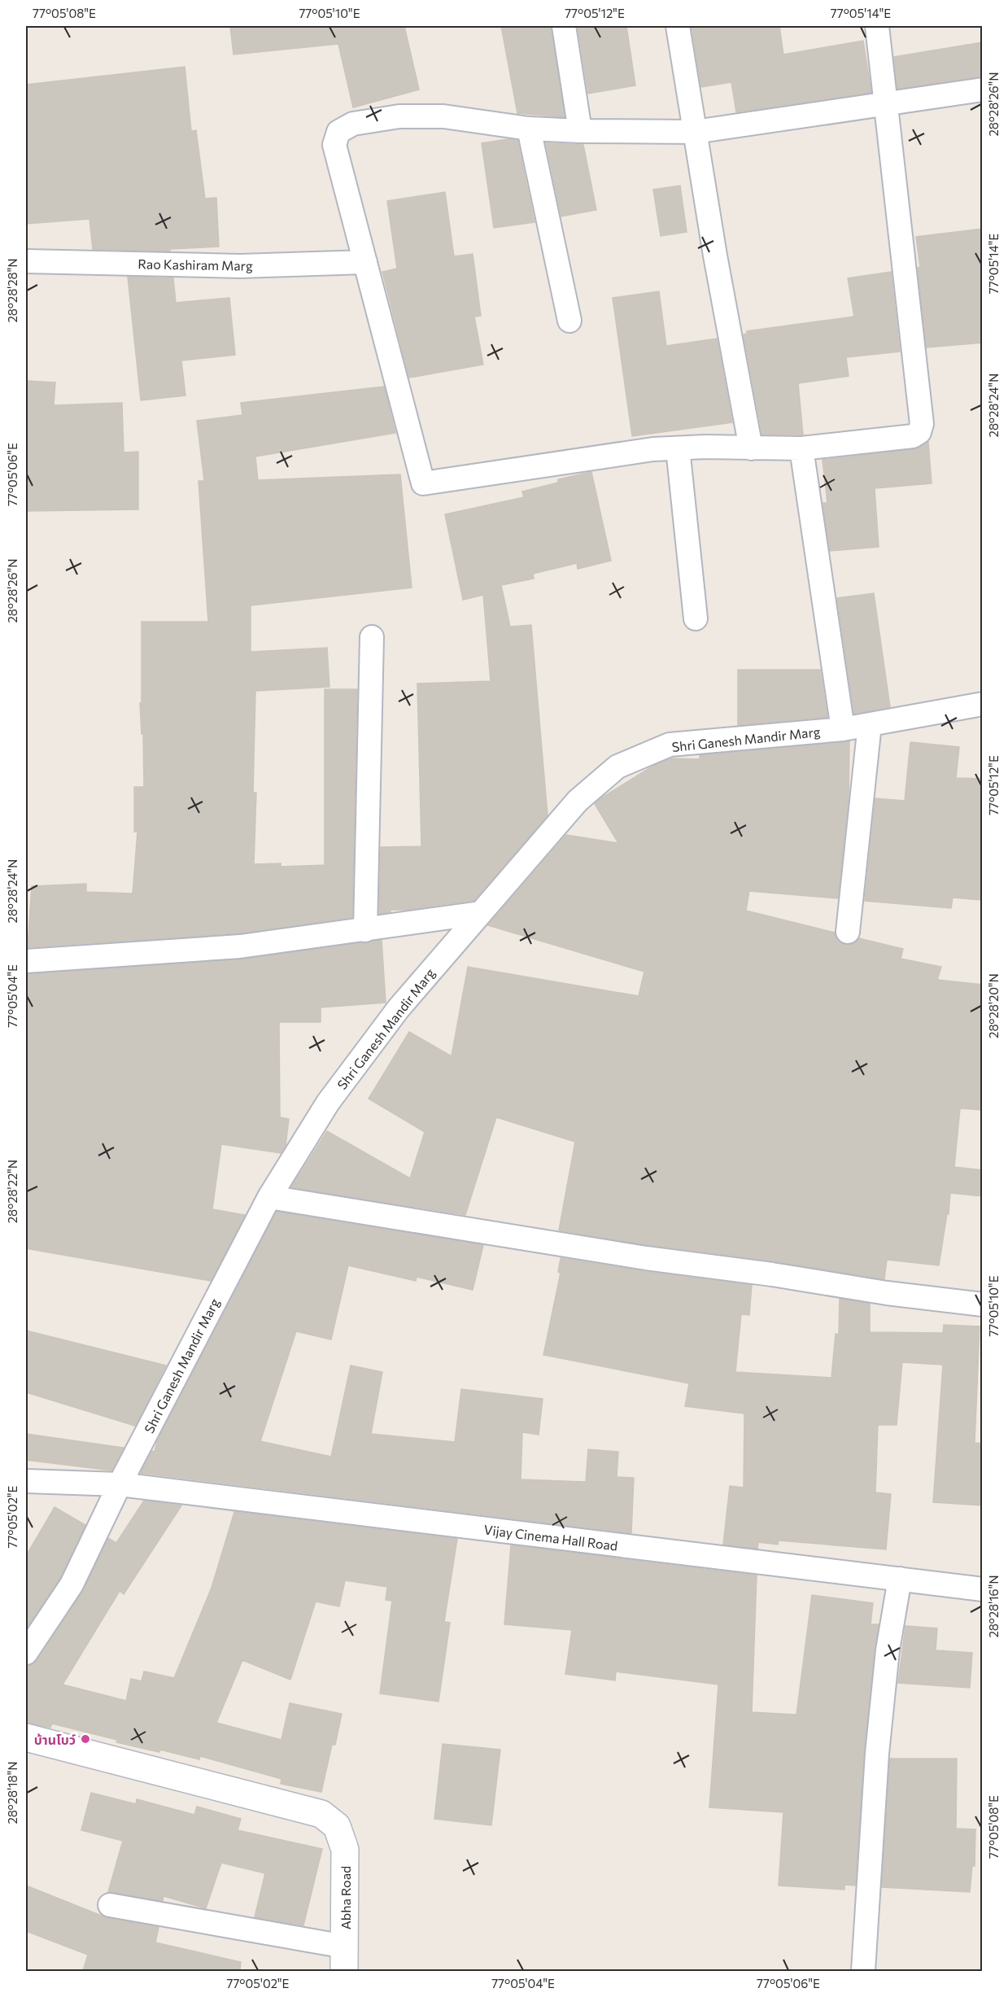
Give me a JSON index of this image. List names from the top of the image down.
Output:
{
  "streets": {
    "street": [
      "Rao Kashiram Marg",
      "Shri Ganesh Mandir Marg",
      "Vijay Cinema Hall Road",
      "Abha Road"
    ]
  },
  "crossings": [
    ["Shri Ganesh Mandir Marg", "Vijay Cinema Hall Road"]
  ],
  "places": ["บ้านโบว์"],
  "coordinates": [
    "77°05'08\"E",
    "77°05'10\"E",
    "77°05'12\"E",
    "77°05'14\"E",
    "28°28'26\"N",
    "28°28'28\"N",
    "28°28'24\"N",
    "77°05'06\"E",
    "77°05'04\"E",
    "28°28'20\"N",
    "28°28'22\"N",
    "77°05'02\"E",
    "28°28'16\"N",
    "28°28'18\"N"
  ]
}
